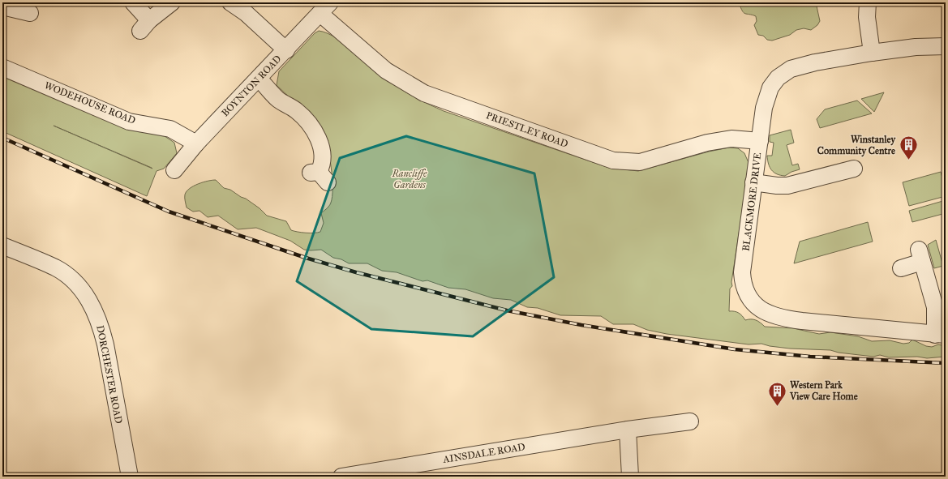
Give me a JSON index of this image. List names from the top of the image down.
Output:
{
  "streets": {
    "street": [
      "BOYNTON ROAD",
      "WODEHOUSE ROAD",
      "PRIESTLEY ROAD",
      "BLACKMORE DRIVE",
      "DORCHESTER ROAD",
      "AINSDALE ROAD"
    ]
  },
  "crossings": [
    ["BOYNTON ROAD", "WODEHOUSE ROAD"],
    ["BOYNTON ROAD", "PRIESTLEY ROAD"],
    ["PRIESTLEY ROAD", "BLACKMORE DRIVE"]
  ],
  "parks": ["Rancliffe Gardens"],
  "places": {
    "building": ["Winstanley Community Centre", "Western Park View Care Home"]
  }
}
